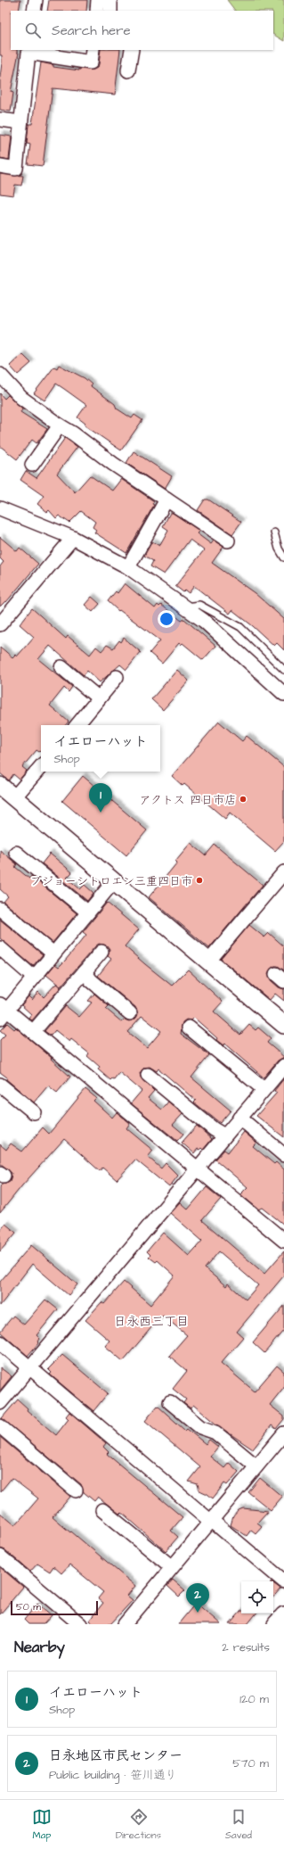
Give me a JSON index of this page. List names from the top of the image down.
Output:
{
  "districts": ["日永西三丁目"],
  "places": ["アクトス 四日市店", "プジョーシトロエン三重四日市"],
  "scale_bar": "50 m",
  "page": {
    "search": "Search here",
    "popup": ["イエローハット", "Shop"],
    "pins": ["1", "2"],
    "scale": "50 m",
    "heading": ["Nearby", "2 results"],
    "list": [
      {
        "mark": "1",
        "name": "イエローハット",
        "note": "Shop",
        "value": "120 m"
      },
      {
        "mark": "2",
        "name": "日永地区市民センター",
        "note": "Public building · 笹川通り",
        "value": "570 m"
      }
    ],
    "nav": ["Map", "Directions", "Saved"]
  }
}
